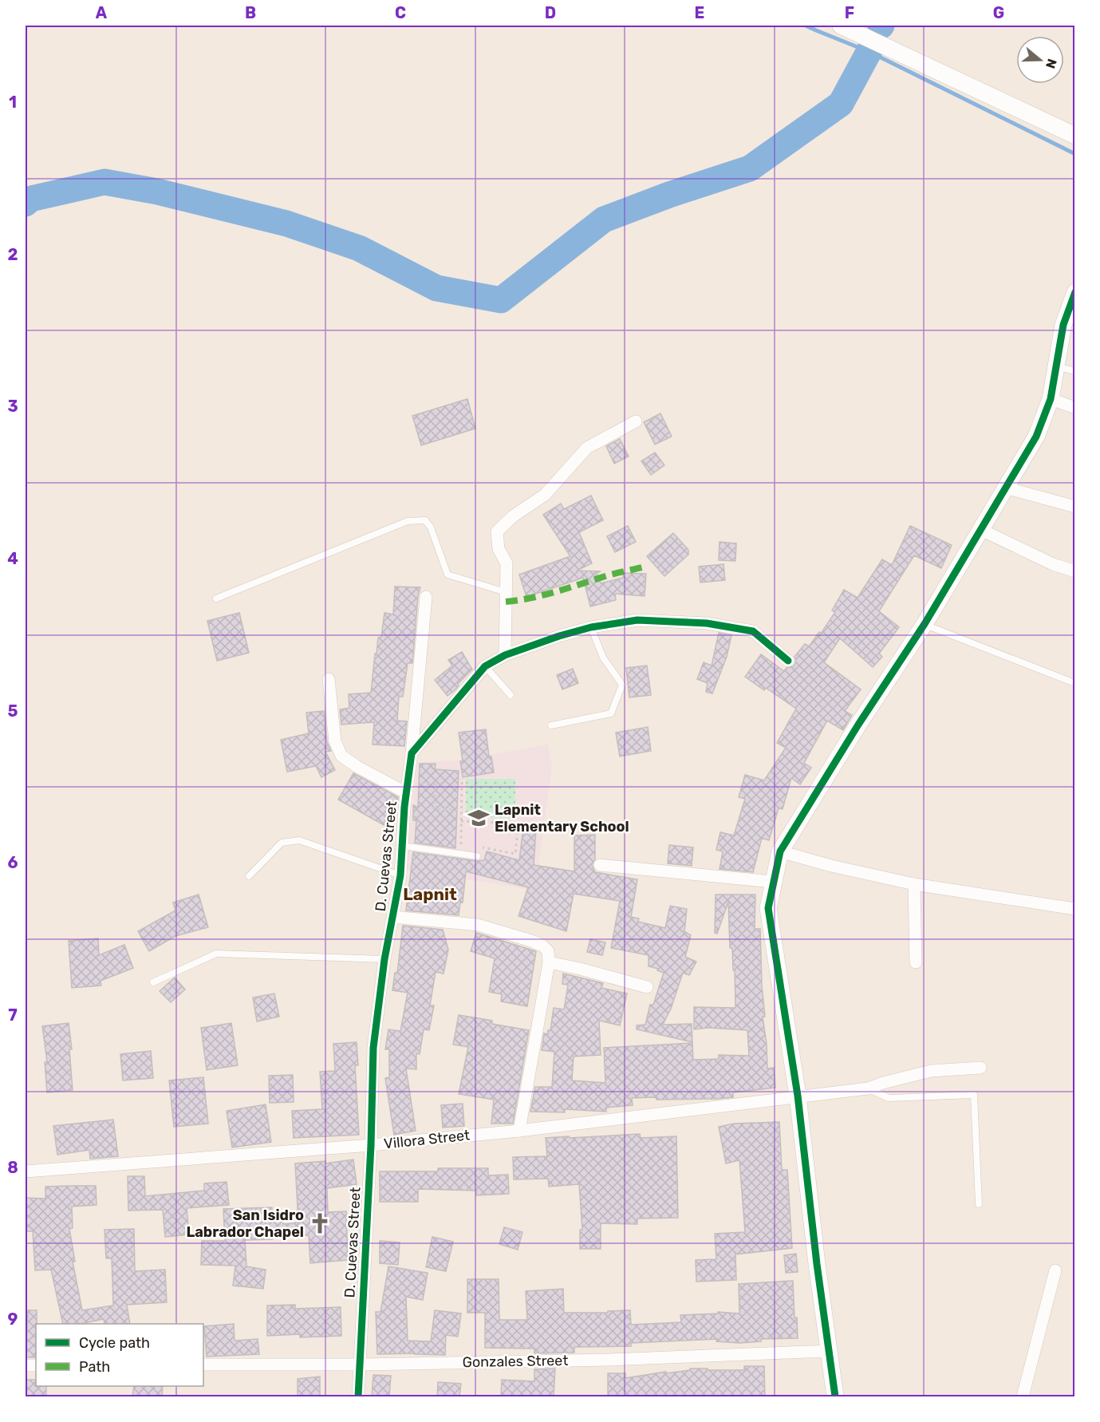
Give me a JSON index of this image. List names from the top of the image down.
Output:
{
  "streets": {
    "street": ["D. Cuevas Street", "Villora Street", "Gonzales Street"]
  },
  "crossings": [
    ["D. Cuevas Street", "Villora Street"],
    ["D. Cuevas Street", "Gonzales Street"]
  ],
  "districts": ["Lapnit"],
  "places": {
    "school or university": ["Lapnit Elementary School"],
    "church": ["San Isidro Labrador Chapel"]
  },
  "legend": ["Cycle path", "Path"],
  "north": "right",
  "grid": {
    "columns": [
      "A",
      "B",
      "C",
      "D",
      "E",
      "F",
      "G"
    ],
    "rows": [
      "1",
      "2",
      "3",
      "4",
      "5",
      "6",
      "7",
      "8",
      "9"
    ]
  }
}
